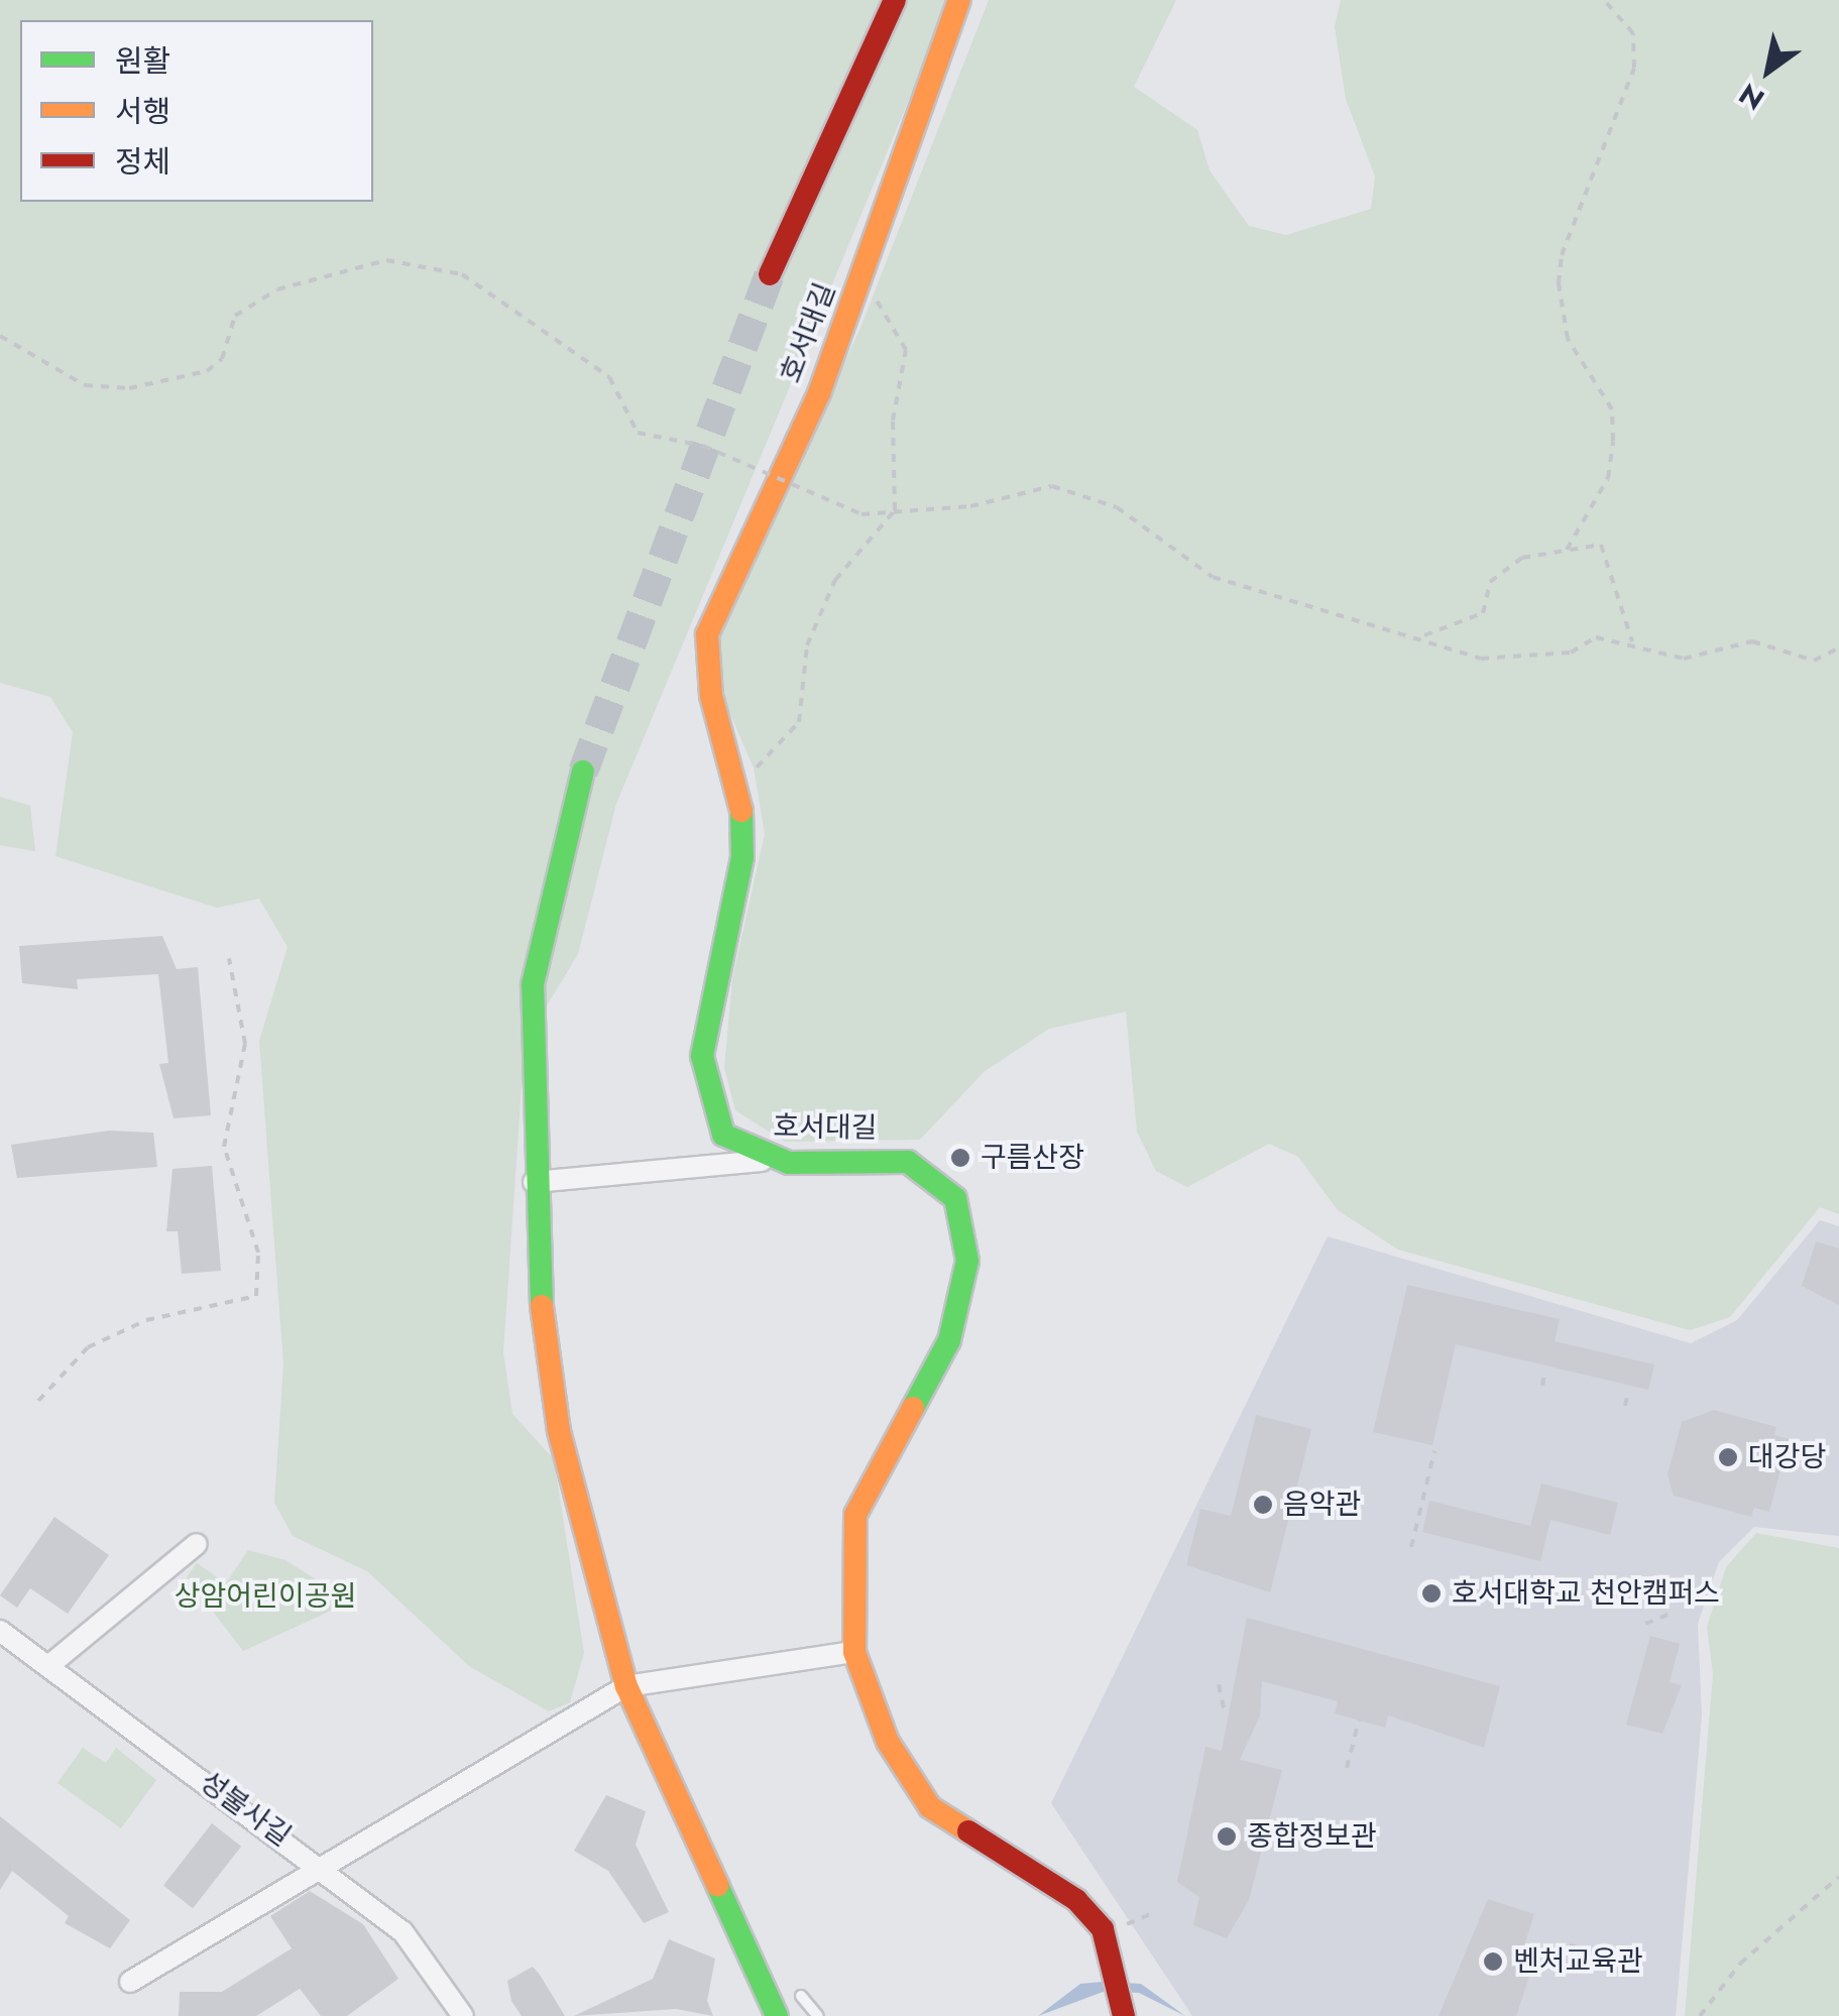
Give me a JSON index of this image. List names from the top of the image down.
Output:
{
  "streets": {
    "street": ["호서대길", "성불사길"]
  },
  "parks": ["상암어린이공원"],
  "places": [
    "구름산장",
    "대강당",
    "음악관",
    "호서대학교 천안캠퍼스",
    "종합정보관",
    "벤처교육관"
  ],
  "legend": ["원활", "서행", "정체"],
  "north": "bottom left"
}
